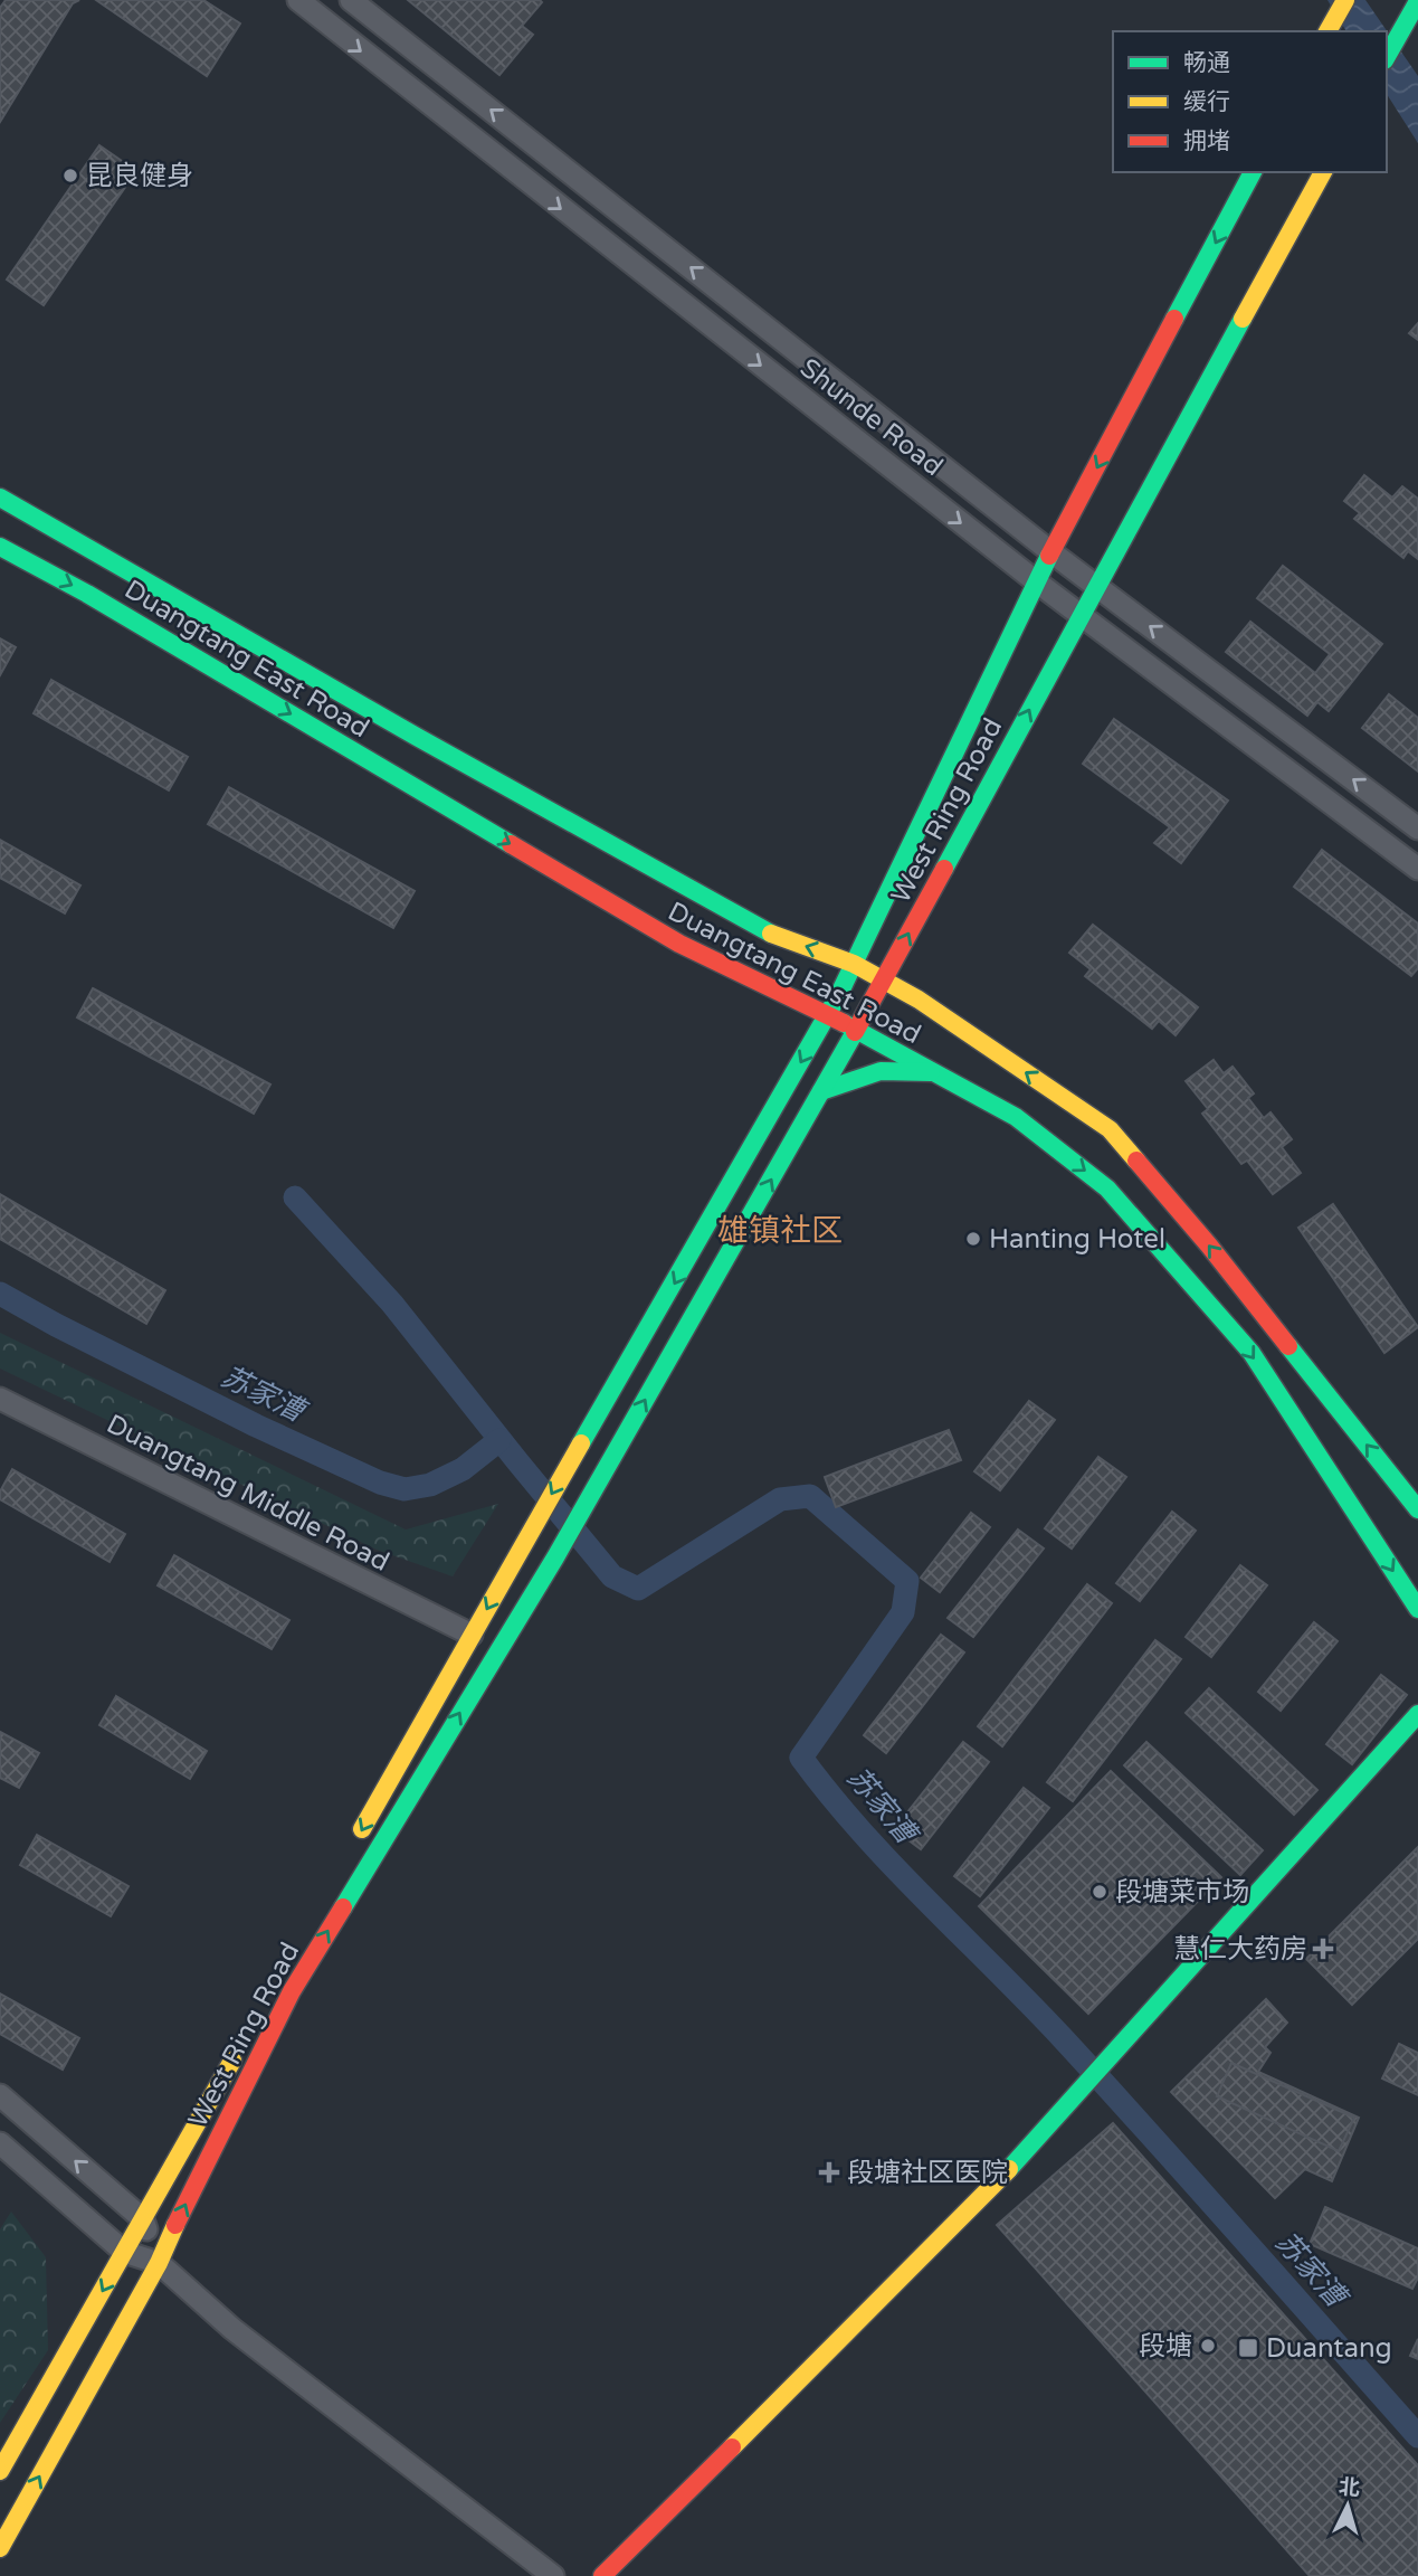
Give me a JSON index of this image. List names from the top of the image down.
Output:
{
  "streets": {
    "main road": ["Duangtang East Road", "West Ring Road"],
    "street": ["Shunde Road", "Duangtang Middle Road"]
  },
  "crossings": [
    ["Shunde Road", "West Ring Road"],
    ["Duangtang East Road", "West Ring Road"],
    ["West Ring Road", "Duangtang Middle Road"]
  ],
  "districts": ["雄镇社区"],
  "water": ["苏家漕"],
  "places": {
    "other": [
      "昆良健身",
      "Hanting Hotel",
      "段塘菜市场",
      "段塘"
    ],
    "health": ["慧仁大药房", "段塘社区医院"],
    "transit": ["Duantang"]
  },
  "legend": ["畅通", "缓行", "拥堵"],
  "north": "top"
}
